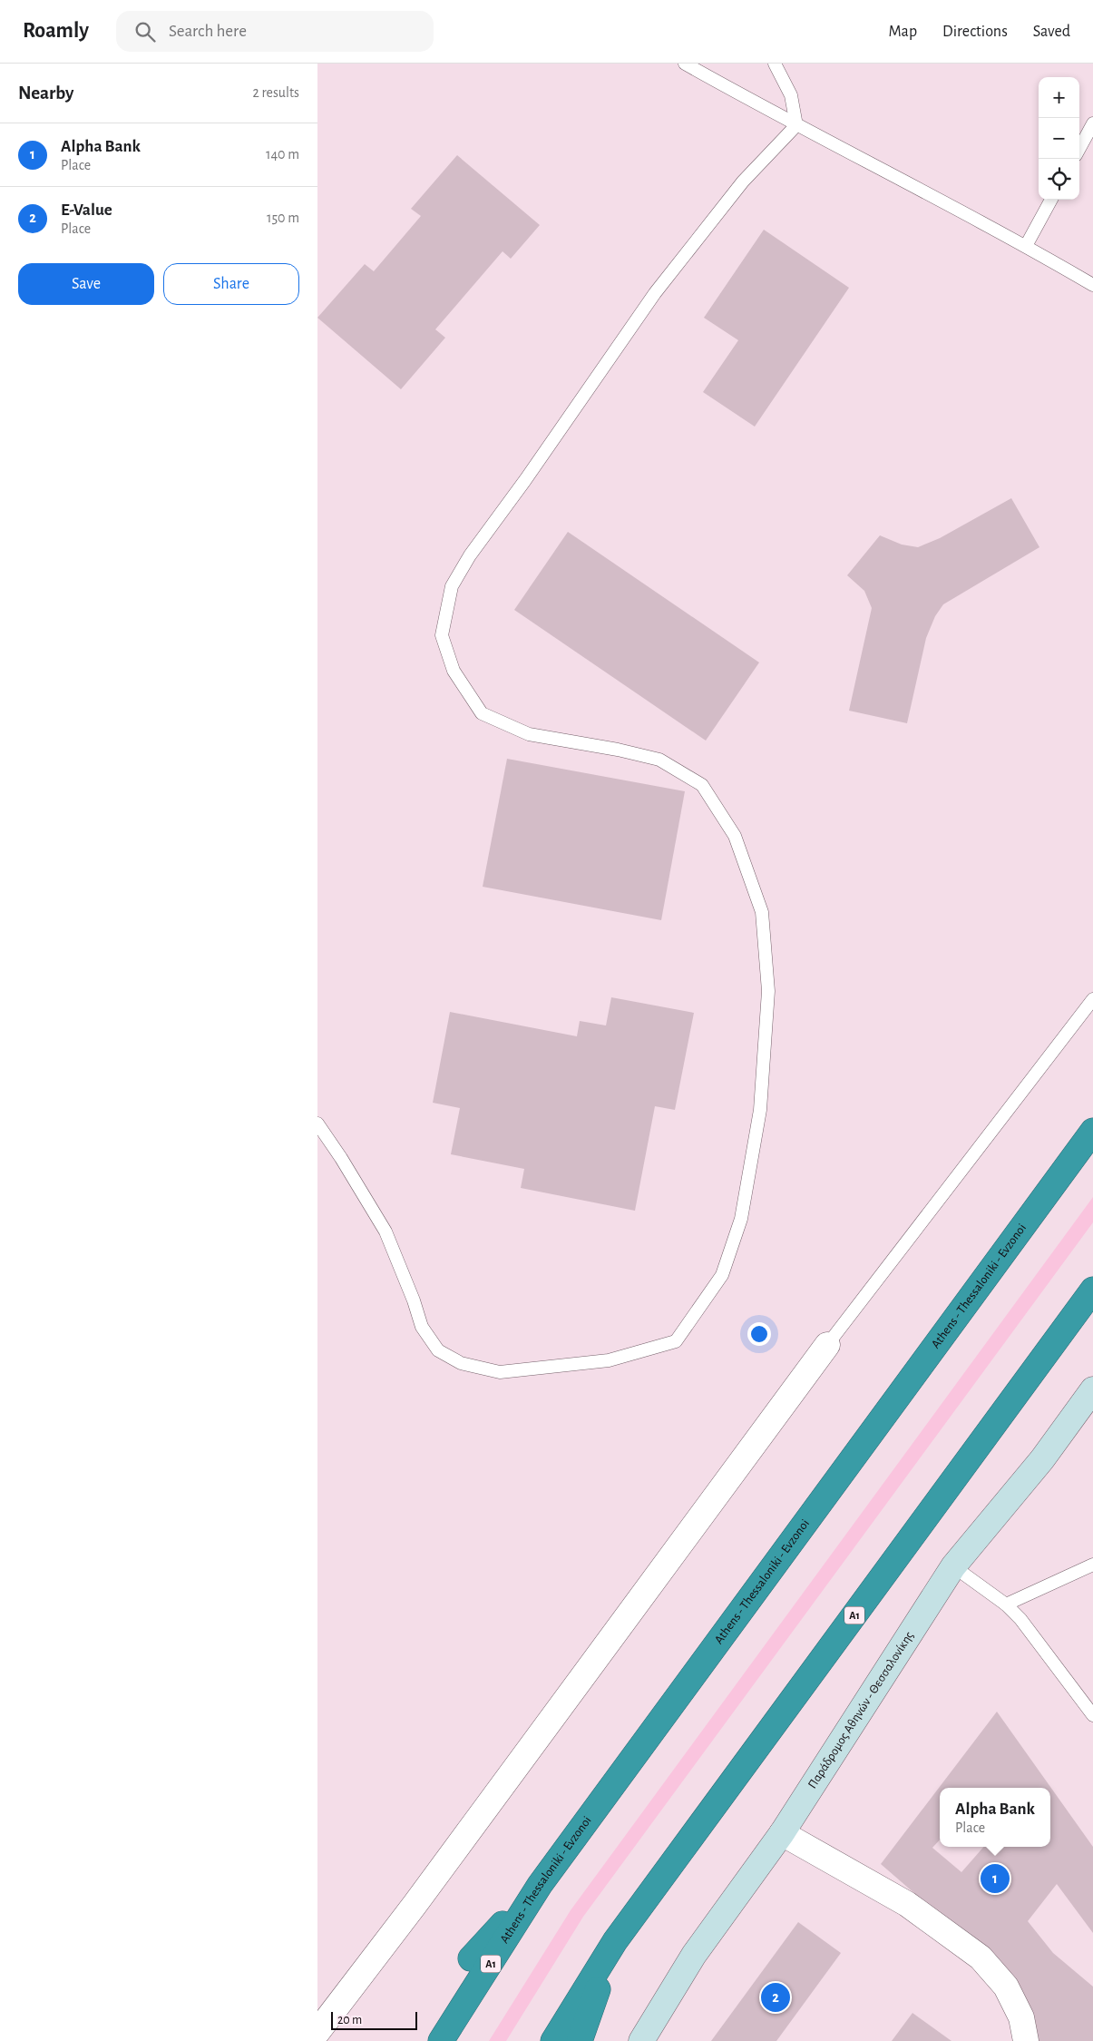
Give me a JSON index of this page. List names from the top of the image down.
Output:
{
  "streets": {
    "highway": ["Athens - Thessaloniki - Evzonoi", "Α1"],
    "main road": ["Παράδρομος Αθηνών - Θεσσαλονίκης"]
  },
  "scale_bar": "20 m",
  "page": {
    "header": "Roamly",
    "search": "Search here",
    "nav": ["Map", "Directions", "Saved"],
    "heading": ["Nearby", "2 results"],
    "map_buttons": ["+", "−"],
    "list": [
      {
        "mark": "1",
        "name": "Alpha Bank",
        "note": "Place",
        "value": "140 m"
      },
      {
        "mark": "2",
        "name": "E-Value",
        "note": "Place",
        "value": "150 m"
      }
    ],
    "buttons": ["Save", "Share"],
    "popup": ["Alpha Bank", "Place"],
    "pins": ["1", "2"],
    "scale": "20 m"
  }
}
